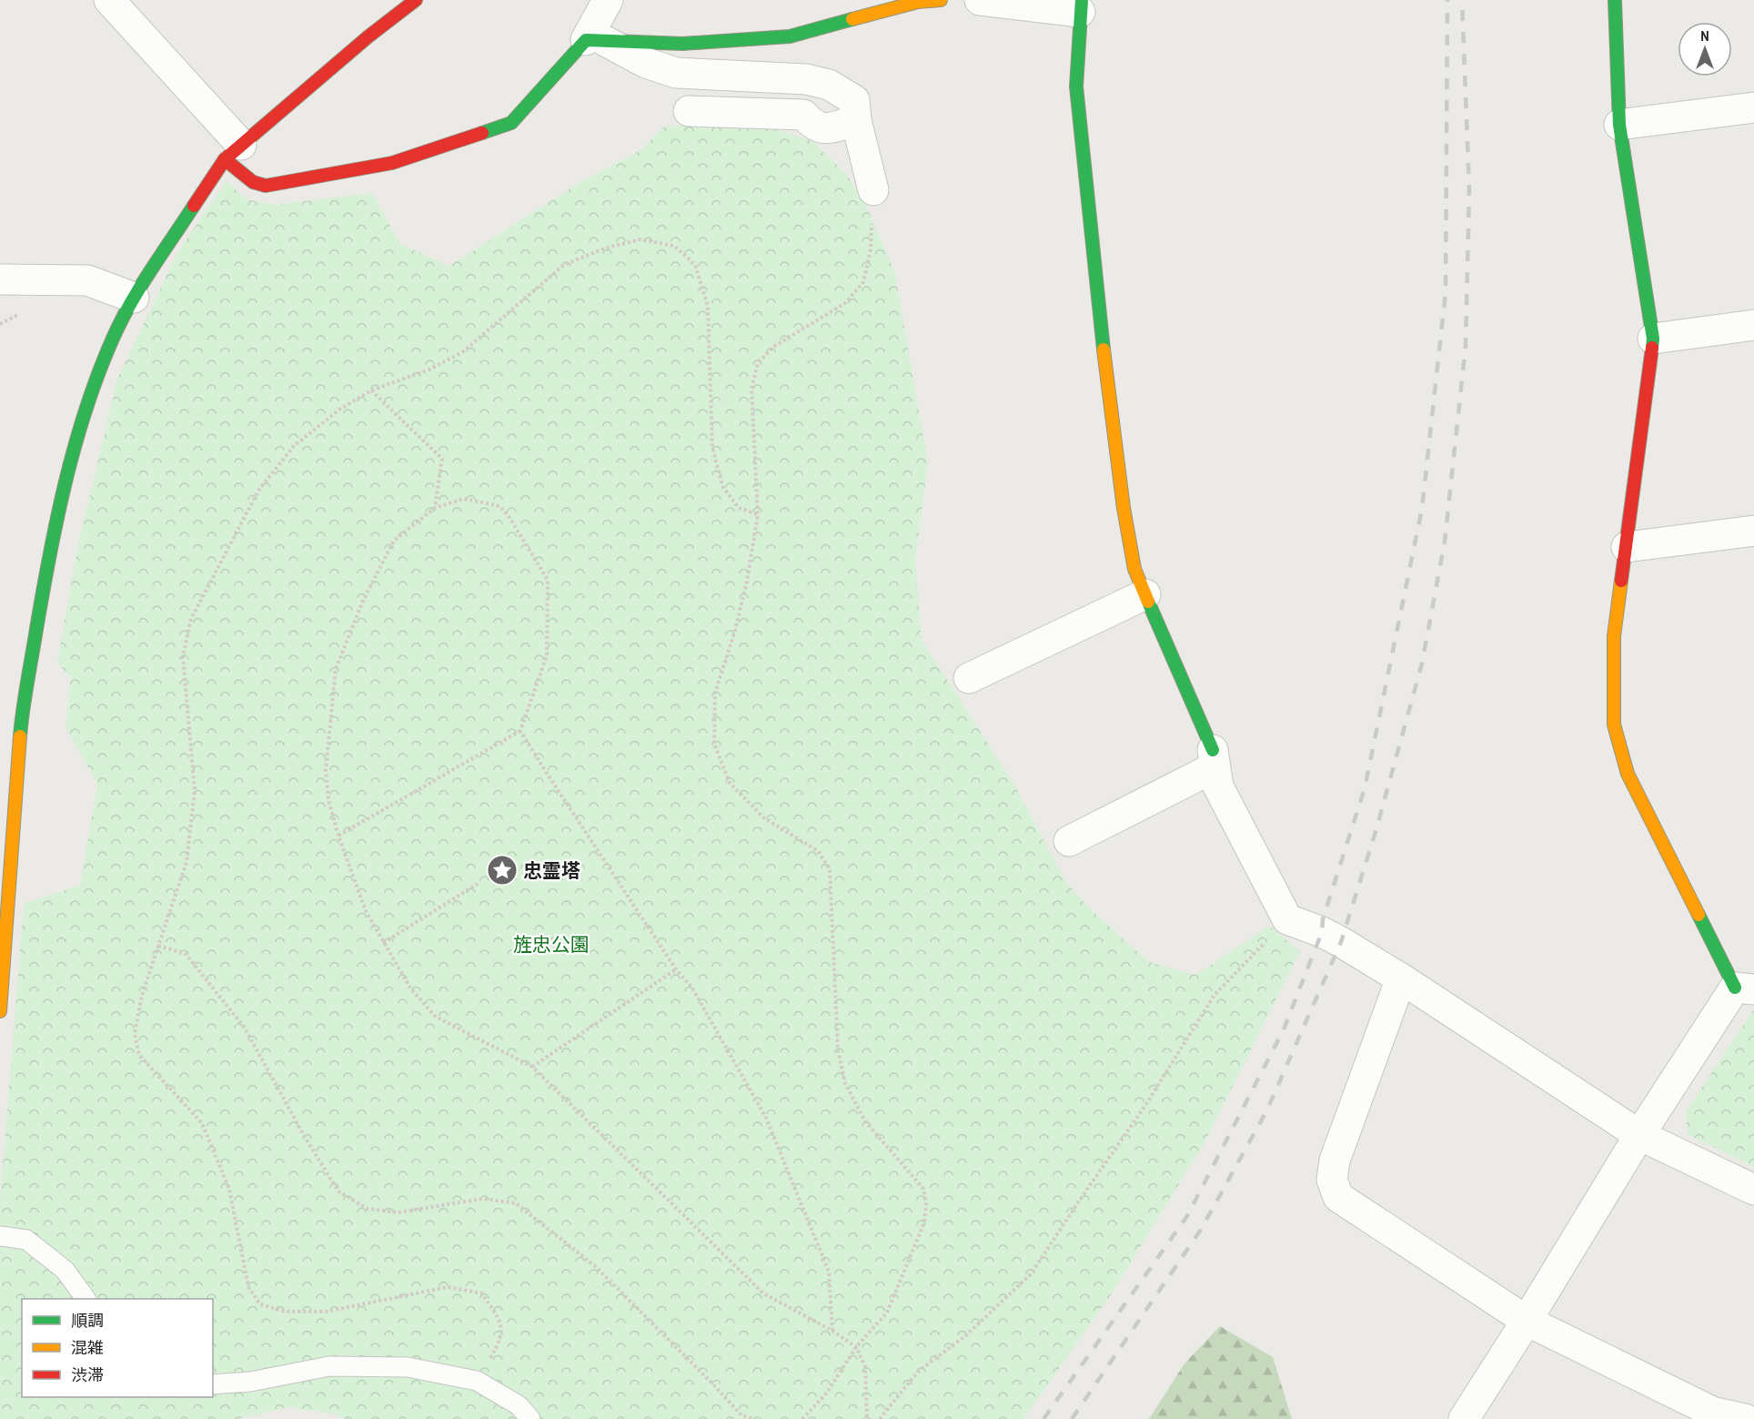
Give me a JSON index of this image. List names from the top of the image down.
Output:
{
  "parks": ["旌忠公園"],
  "places": {
    "place": ["忠霊塔"]
  },
  "legend": ["順調", "混雑", "渋滞"],
  "north": "top"
}
